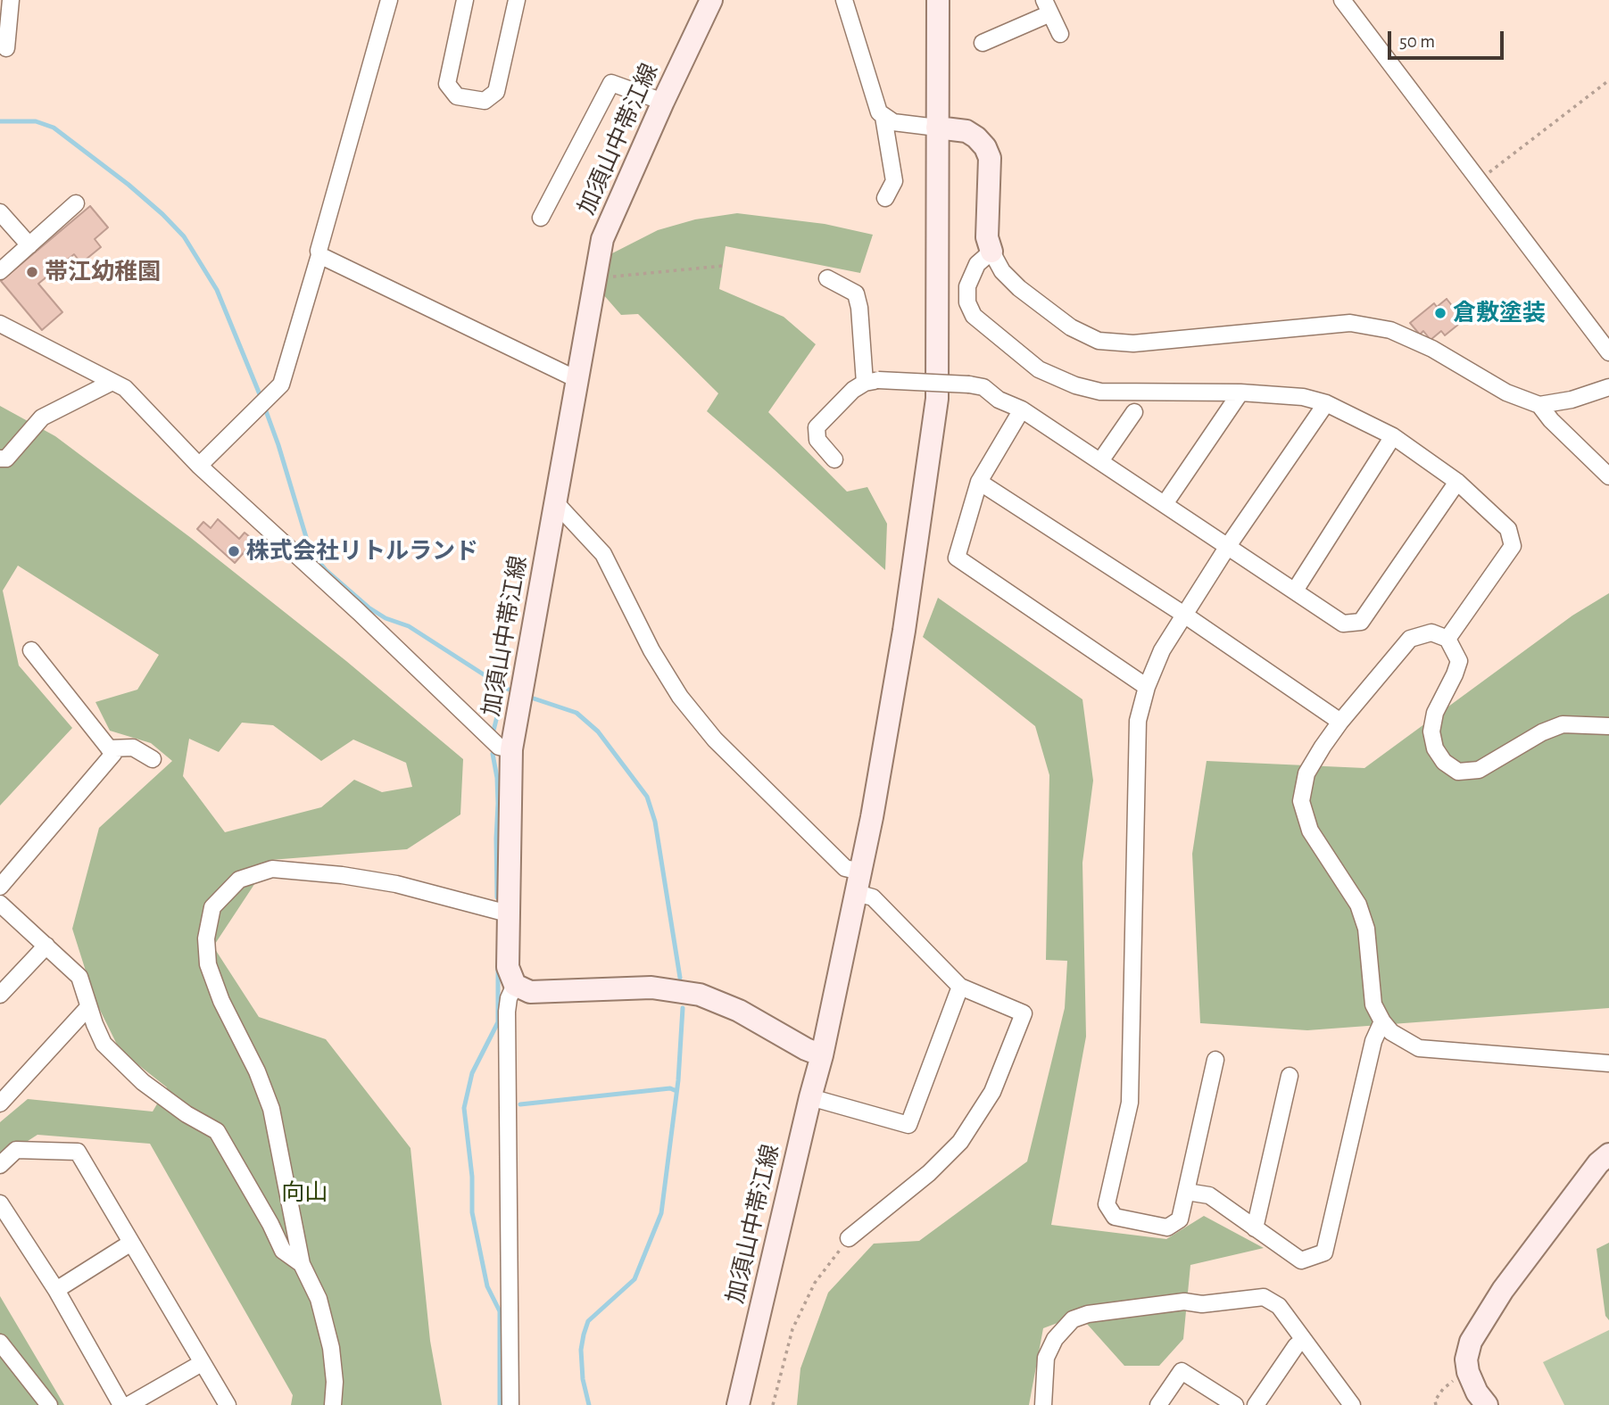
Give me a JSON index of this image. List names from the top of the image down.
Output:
{
  "streets": {
    "main road": ["加須山中帯江線"]
  },
  "parks": ["向山"],
  "places": ["帯江幼稚園", "倉敷塗装", "株式会社リトルランド"],
  "scale_bar": "50 m"
}
